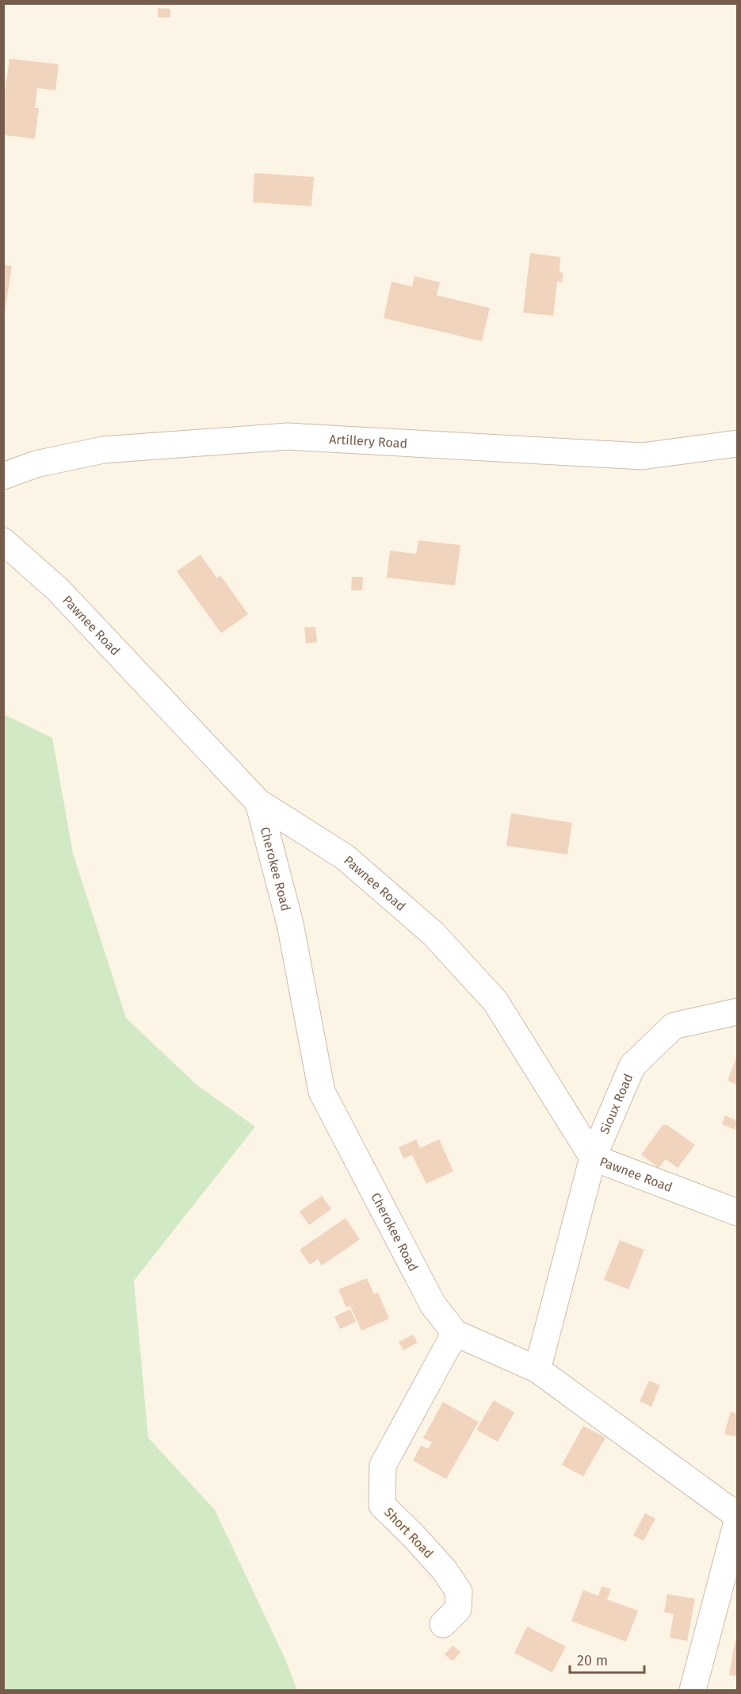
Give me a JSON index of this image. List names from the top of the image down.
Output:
{
  "streets": {
    "street": [
      "Artillery Road",
      "Pawnee Road",
      "Cherokee Road",
      "Sioux Road",
      "Short Road"
    ]
  },
  "crossings": [
    ["Pawnee Road", "Cherokee Road"],
    ["Pawnee Road", "Sioux Road"],
    ["Cherokee Road", "Sioux Road"],
    ["Cherokee Road", "Short Road"]
  ],
  "scale_bar": "20 m"
}
